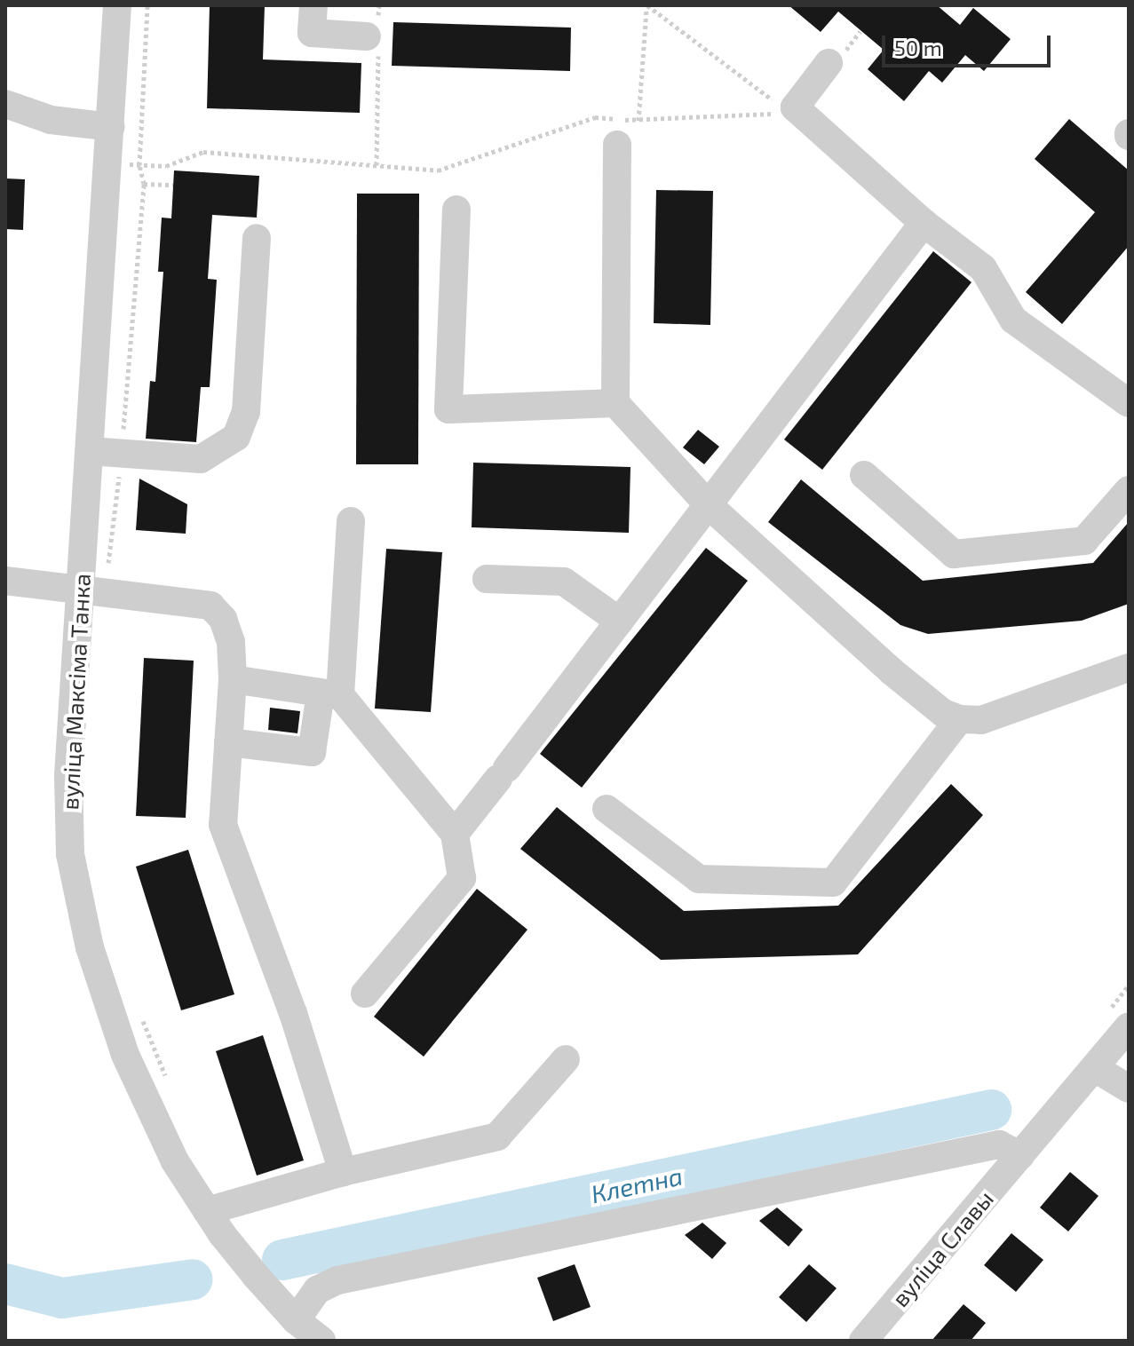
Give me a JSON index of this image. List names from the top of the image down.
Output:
{
  "streets": {
    "street": ["вуліца Максіма Танка", "вуліца Славы"]
  },
  "water": ["Клетна"],
  "scale_bar": "50 m"
}
